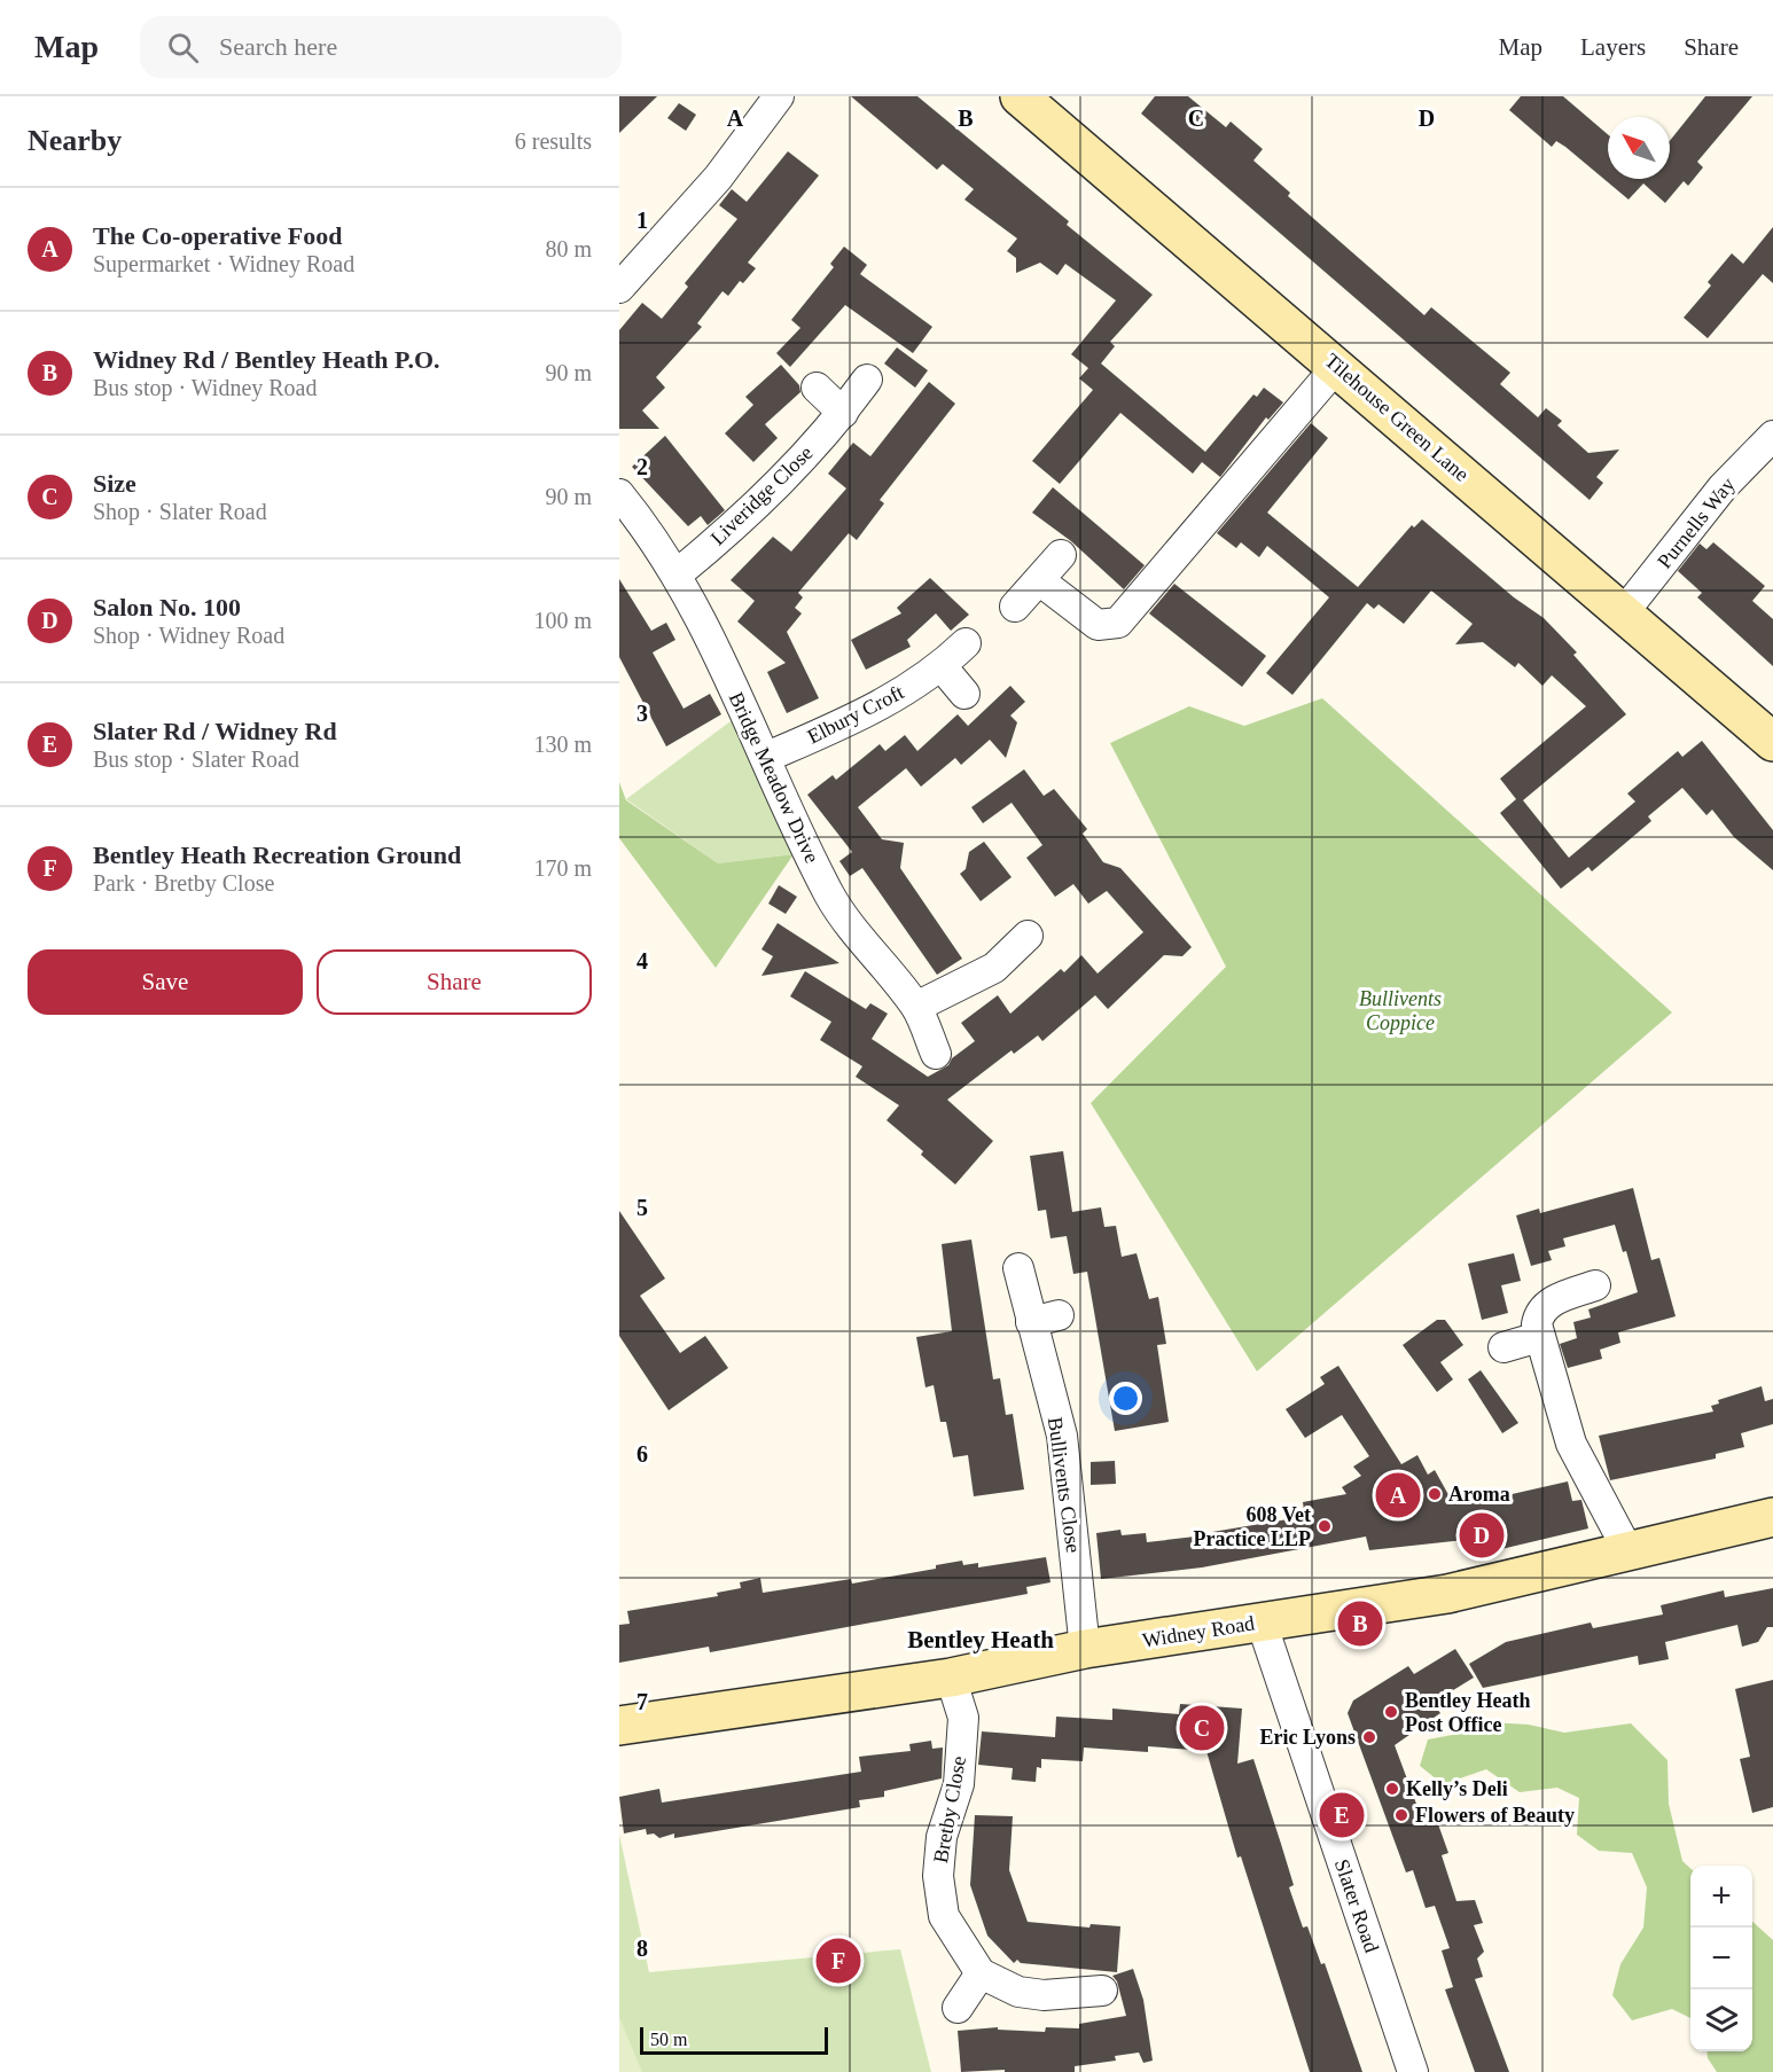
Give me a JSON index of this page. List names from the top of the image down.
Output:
{
  "streets": {
    "street": [
      "Tilehouse Green Lane",
      "Liveridge Close",
      "Purnells Way",
      "Elbury Croft",
      "Bridge Meadow Drive",
      "Bullivents Close",
      "Widney Road",
      "Bretby Close",
      "Slater Road"
    ]
  },
  "crossings": [
    ["Tilehouse Green Lane", "Purnells Way"],
    ["Liveridge Close", "Bridge Meadow Drive"],
    ["Elbury Croft", "Bridge Meadow Drive"],
    ["Bullivents Close", "Widney Road"],
    ["Widney Road", "Bretby Close"],
    ["Widney Road", "Slater Road"]
  ],
  "districts": ["Bentley Heath"],
  "parks": ["Bullivents Coppice"],
  "places": [
    "Aroma",
    "608 Vet Practice LLP",
    "Bentley Heath Post Office",
    "Eric Lyons",
    "Kelly’s Deli",
    "Flowers of Beauty"
  ],
  "scale_bar": "50 m",
  "north": "top left",
  "page": {
    "header": "Map",
    "search": "Search here",
    "nav": ["Map", "Layers", "Share"],
    "heading": ["Nearby", "6 results"],
    "list": [
      {
        "mark": "A",
        "name": "The Co-operative Food",
        "note": "Supermarket · Widney Road",
        "value": "80 m"
      },
      {
        "mark": "B",
        "name": "Widney Rd / Bentley Heath P.O.",
        "note": "Bus stop · Widney Road",
        "value": "90 m"
      },
      {
        "mark": "C",
        "name": "Size",
        "note": "Shop · Slater Road",
        "value": "90 m"
      },
      {
        "mark": "D",
        "name": "Salon No. 100",
        "note": "Shop · Widney Road",
        "value": "100 m"
      },
      {
        "mark": "E",
        "name": "Slater Rd / Widney Rd",
        "note": "Bus stop · Slater Road",
        "value": "130 m"
      },
      {
        "mark": "F",
        "name": "Bentley Heath Recreation Ground",
        "note": "Park · Bretby Close",
        "value": "170 m"
      }
    ],
    "buttons": ["Save", "Share"],
    "pins": [
      "A",
      "D",
      "B",
      "C",
      "E",
      "F"
    ],
    "map_buttons": ["+", "−"],
    "scale": "50 m"
  },
  "grid": {
    "columns": [
      "A",
      "B",
      "C",
      "D"
    ],
    "rows": [
      "1",
      "2",
      "3",
      "4",
      "5",
      "6",
      "7",
      "8"
    ]
  }
}
